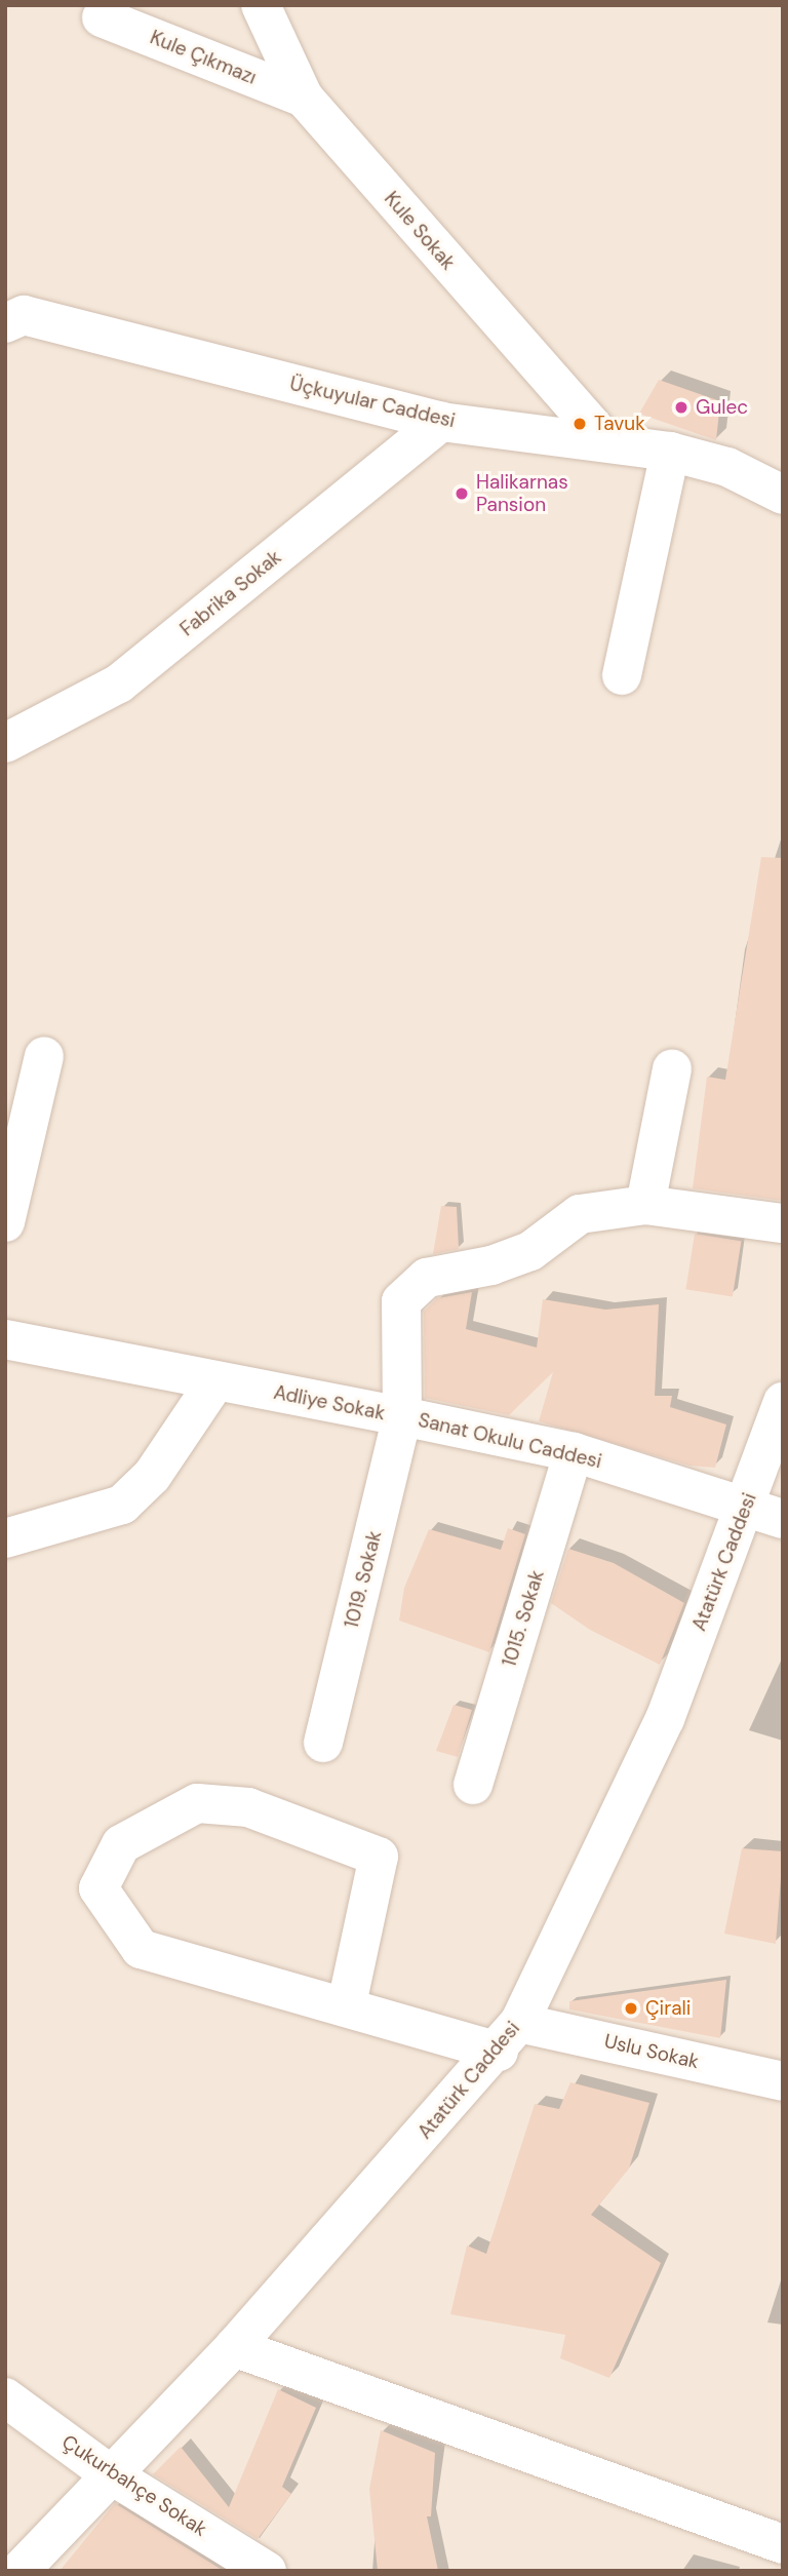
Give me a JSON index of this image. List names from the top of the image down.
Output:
{
  "streets": {
    "street": [
      "Kule Çıkmazı",
      "Kule Sokak",
      "Üçkuyular Caddesi",
      "Fabrika Sokak",
      "Adliye Sokak",
      "Sanat Okulu Caddesi",
      "Atatürk Caddesi",
      "1019. Sokak",
      "1015. Sokak",
      "Uslu Sokak",
      "Çukurbahçe Sokak"
    ]
  },
  "crossings": [
    ["Kule Çıkmazı", "Kule Sokak"],
    ["Kule Sokak", "Üçkuyular Caddesi"],
    ["Üçkuyular Caddesi", "Fabrika Sokak"],
    ["Adliye Sokak", "Sanat Okulu Caddesi"],
    ["Adliye Sokak", "1019. Sokak"],
    ["Sanat Okulu Caddesi", "Atatürk Caddesi"],
    ["Sanat Okulu Caddesi", "1019. Sokak"],
    ["Sanat Okulu Caddesi", "1015. Sokak"],
    ["Atatürk Caddesi", "Uslu Sokak"],
    ["Atatürk Caddesi", "Çukurbahçe Sokak"]
  ],
  "places": [
    "Gulec",
    "Tavuk",
    "Halikarnas Pansion",
    "Çirali"
  ]
}
